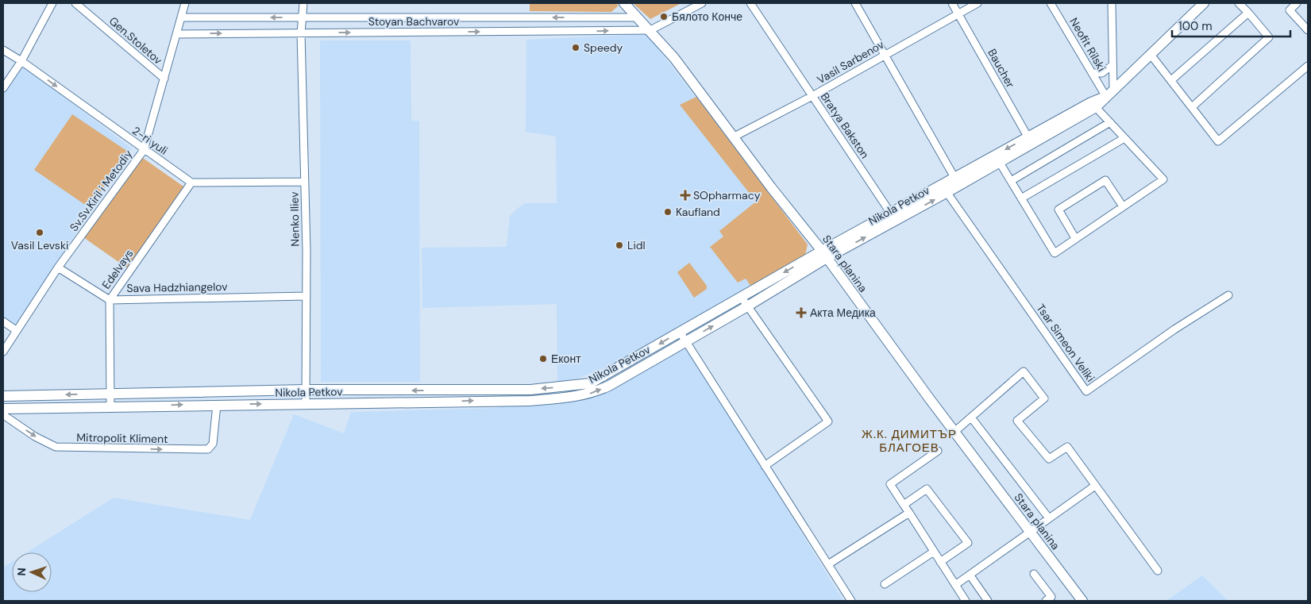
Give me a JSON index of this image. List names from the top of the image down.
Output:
{
  "streets": {
    "main road": ["Nikola Petkov", "Stara planina"],
    "street": [
      "Stoyan Bachvarov",
      "Gen.Stoletov",
      "Neofit Rilski",
      "Vasil Sarbenov",
      "Baucher",
      "Bratya Bakston",
      "2-ri yuli",
      "Sv.Sv.Kiril i Metodiy",
      "Nenko Iliev",
      "Edelvays",
      "Sava Hadzhiangelov",
      "Tsar Simeon Veliki",
      "Mitropolit Kliment"
    ]
  },
  "crossings": [
    ["Stoyan Bachvarov", "Sv.Sv.Kiril i Metodiy"],
    ["Stoyan Bachvarov", "Nenko Iliev"],
    ["Stoyan Bachvarov", "Stara planina"],
    ["Gen.Stoletov", "Sv.Sv.Kiril i Metodiy"],
    ["Neofit Rilski", "Nikola Petkov"],
    ["Vasil Sarbenov", "Baucher"],
    ["Vasil Sarbenov", "Bratya Bakston"],
    ["Vasil Sarbenov", "Stara planina"],
    ["Baucher", "Nikola Petkov"],
    ["Bratya Bakston", "Nikola Petkov"],
    ["2-ri yuli", "Sv.Sv.Kiril i Metodiy"],
    ["2-ri yuli", "Edelvays"],
    ["Nikola Petkov", "Nenko Iliev"],
    ["Nikola Petkov", "Stara planina"],
    ["Nikola Petkov", "Edelvays"],
    ["Nikola Petkov", "Tsar Simeon Veliki"],
    ["Nikola Petkov", "Mitropolit Kliment"],
    ["Nenko Iliev", "Sava Hadzhiangelov"],
    ["Edelvays", "Sava Hadzhiangelov"]
  ],
  "one_way": ["2-ri yuli", "Mitropolit Kliment"],
  "districts": ["Ж.К. ДИМИТЪР БЛАГОЕВ"],
  "places": {
    "other": [
      "Бялото Конче",
      "Speedy",
      "Kaufland",
      "Vasil Levski",
      "Lidl",
      "Еконт"
    ],
    "health": ["SOpharmacy", "Акта Медика"]
  },
  "scale_bar": "100 m",
  "north": "left"
}
